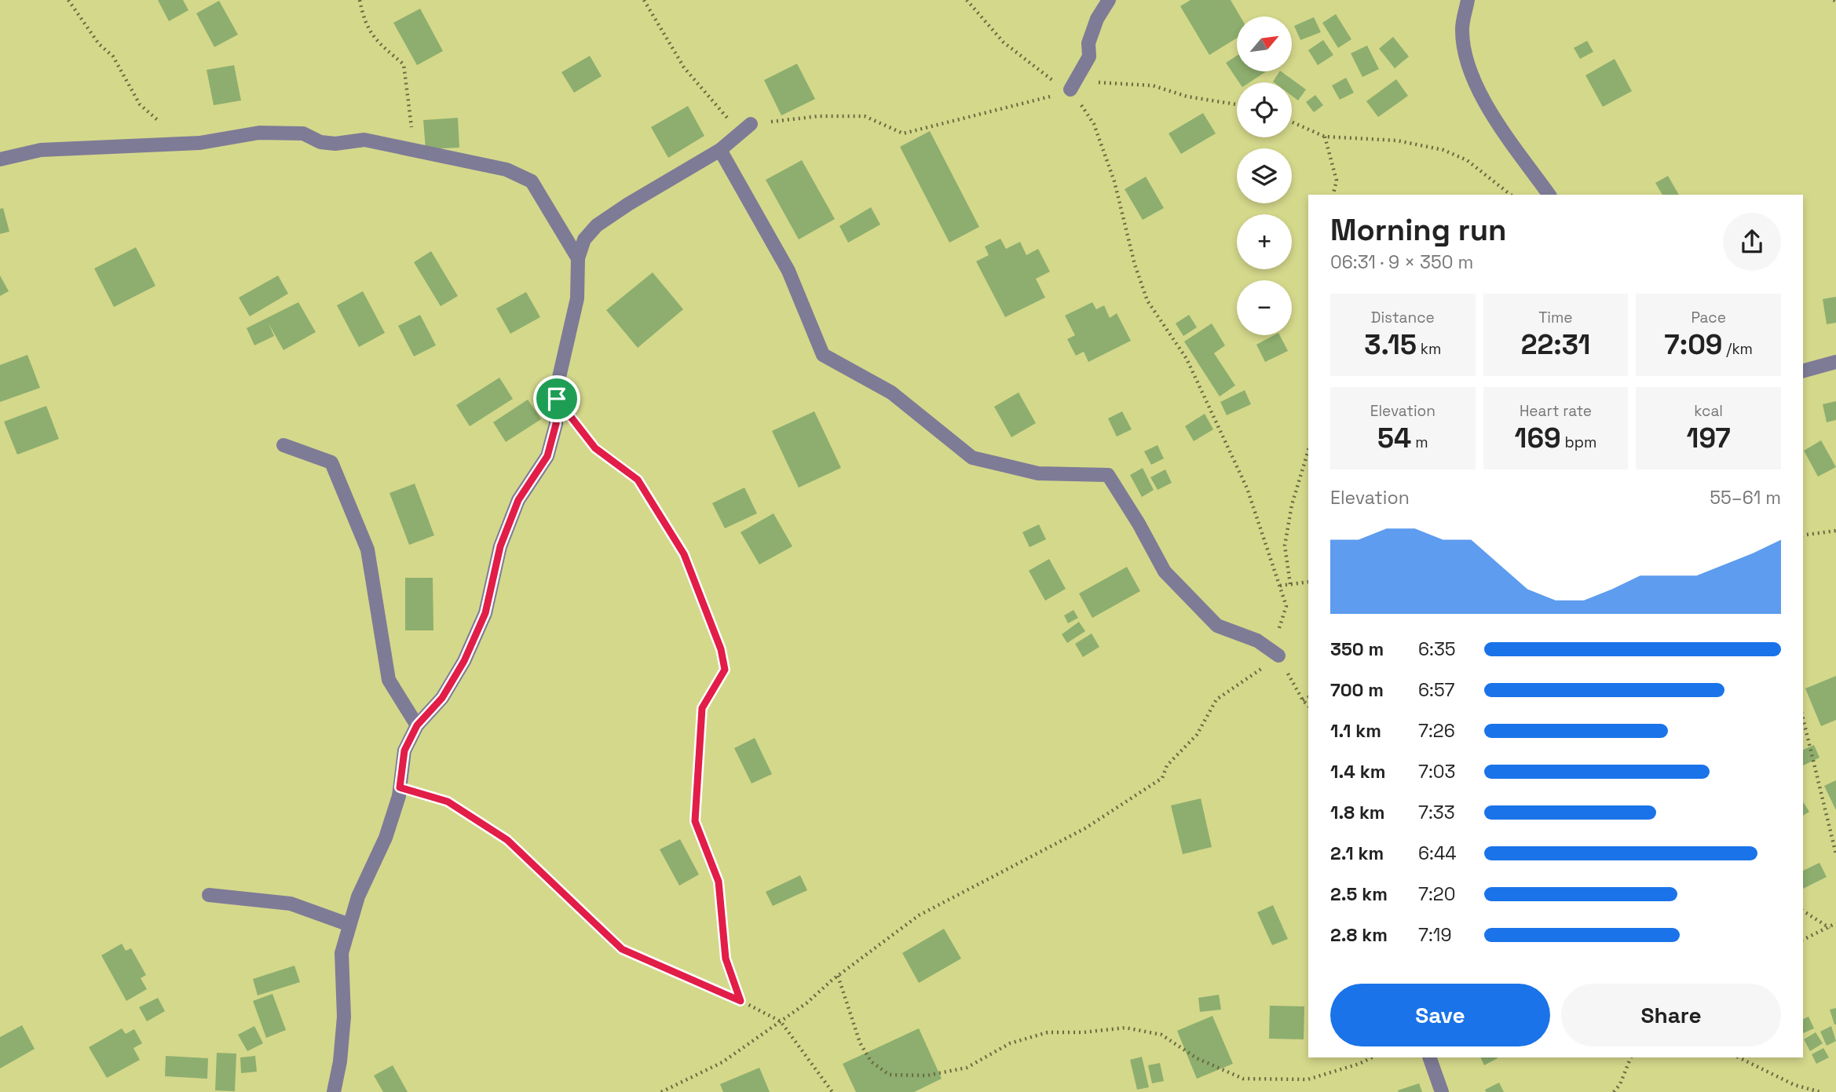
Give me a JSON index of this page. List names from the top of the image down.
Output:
{
  "north": "top right",
  "page": {
    "map_buttons": ["+", "−"],
    "heading": ["Morning run", "06:31 · 9 × 350 m"],
    "stats": [
      ["Distance", "3.15 km"],
      ["Time", "22:31"],
      ["Pace", "7:09 /km"],
      ["Elevation", "54 m"],
      ["Heart rate", "169 bpm"],
      ["kcal", "197"]
    ],
    "chart": ["Elevation", "55–61 m"],
    "list": [
      {
        "name": "350 m",
        "note": "6:35"
      },
      {
        "name": "700 m",
        "note": "6:57"
      },
      {
        "name": "1.1 km",
        "note": "7:26"
      },
      {
        "name": "1.4 km",
        "note": "7:03"
      },
      {
        "name": "1.8 km",
        "note": "7:33"
      },
      {
        "name": "2.1 km",
        "note": "6:44"
      },
      {
        "name": "2.5 km",
        "note": "7:20"
      },
      {
        "name": "2.8 km",
        "note": "7:19"
      }
    ],
    "buttons": ["Save", "Share"]
  }
}
